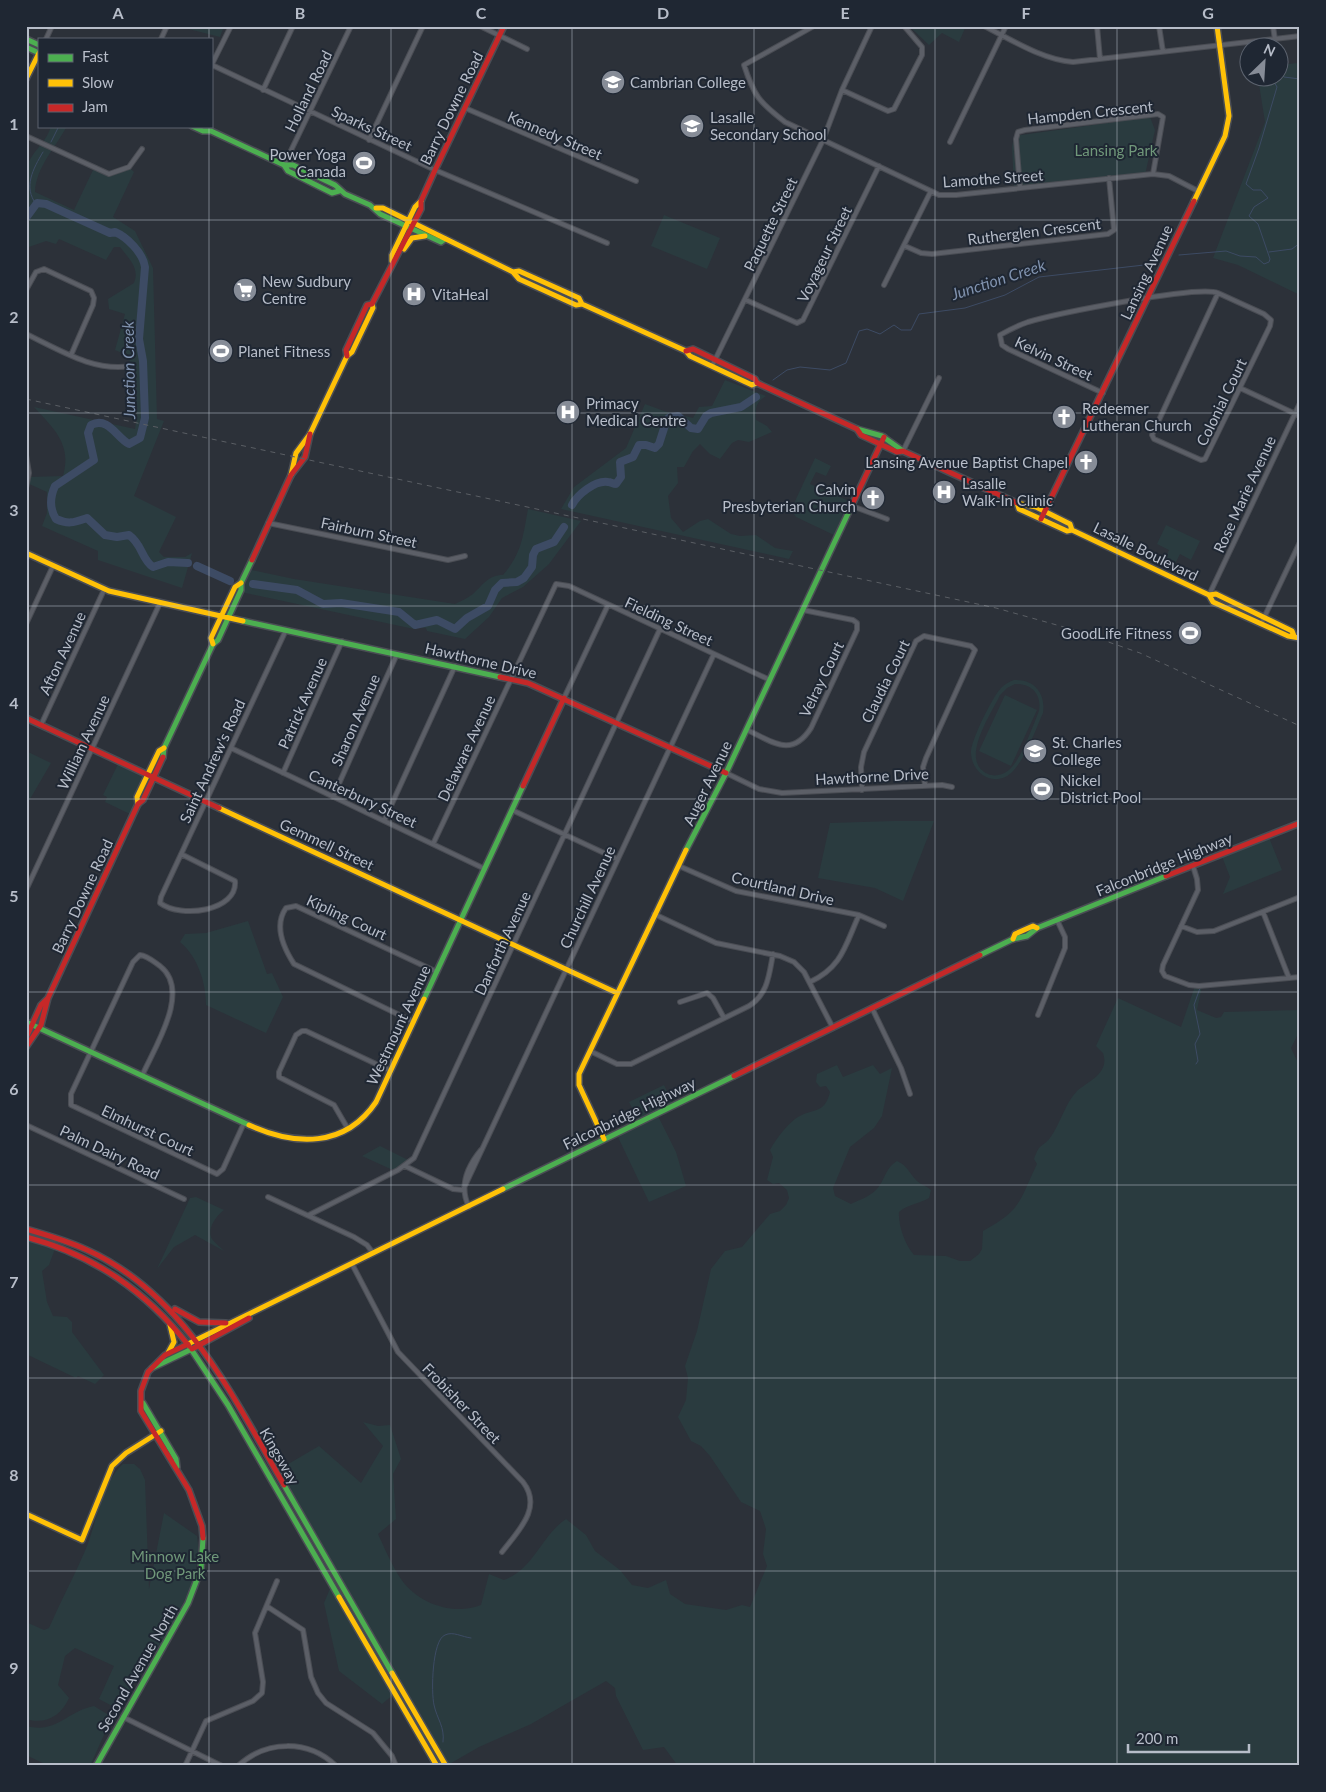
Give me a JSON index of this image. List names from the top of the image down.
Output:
{
  "streets": {
    "main road": [
      "Barry Downe Road",
      "Lansing Avenue",
      "Lasalle Boulevard",
      "Hawthorne Drive",
      "Auger Avenue",
      "Gemmell Street",
      "Falconbridge Highway",
      "Westmount Avenue",
      "Kingsway",
      "Second Avenue North"
    ],
    "street": [
      "Holland Road",
      "Hampden Crescent",
      "Sparks Street",
      "Kennedy Street",
      "Lamothe Street",
      "Paquette Street",
      "Rutherglen Crescent",
      "Voyageur Street",
      "Kelvin Street",
      "Colonial Court",
      "Rose Marie Avenue",
      "Fairburn Street",
      "Fielding Street",
      "Afton Avenue",
      "Velray Court",
      "Claudia Court",
      "Patrick Avenue",
      "Sharon Avenue",
      "William Avenue",
      "Delaware Avenue",
      "Saint Andrew's Road",
      "Canterbury Street",
      "Courtland Drive",
      "Churchill Avenue",
      "Kipling Court",
      "Danforth Avenue",
      "Elmhurst Court",
      "Palm Dairy Road",
      "Frobisher Street"
    ]
  },
  "crossings": [
    ["Holland Road", "Sparks Street"],
    ["Holland Road", "Lasalle Boulevard"],
    ["Barry Downe Road", "Sparks Street"],
    ["Barry Downe Road", "Kennedy Street"],
    ["Barry Downe Road", "Fairburn Street"],
    ["Barry Downe Road", "Lasalle Boulevard"],
    ["Barry Downe Road", "Hawthorne Drive"],
    ["Barry Downe Road", "Gemmell Street"],
    ["Barry Downe Road", "Westmount Avenue"],
    ["Hampden Crescent", "Lamothe Street"],
    ["Lamothe Street", "Paquette Street"],
    ["Lamothe Street", "Rutherglen Crescent"],
    ["Lamothe Street", "Voyageur Street"],
    ["Lamothe Street", "Lansing Avenue"],
    ["Paquette Street", "Voyageur Street"],
    ["Paquette Street", "Lasalle Boulevard"],
    ["Lansing Avenue", "Kelvin Street"],
    ["Lansing Avenue", "Lasalle Boulevard"],
    ["Rose Marie Avenue", "Lasalle Boulevard"],
    ["Lasalle Boulevard", "Auger Avenue"],
    ["Fielding Street", "Delaware Avenue"],
    ["Fielding Street", "Auger Avenue"],
    ["Fielding Street", "Churchill Avenue"],
    ["Fielding Street", "Danforth Avenue"],
    ["Fielding Street", "Westmount Avenue"],
    ["Afton Avenue", "Hawthorne Drive"],
    ["Afton Avenue", "Gemmell Street"],
    ["Hawthorne Drive", "Claudia Court"],
    ["Hawthorne Drive", "Patrick Avenue"],
    ["Hawthorne Drive", "Sharon Avenue"],
    ["Hawthorne Drive", "William Avenue"],
    ["Hawthorne Drive", "Delaware Avenue"],
    ["Hawthorne Drive", "Saint Andrew's Road"],
    ["Hawthorne Drive", "Auger Avenue"],
    ["Hawthorne Drive", "Churchill Avenue"],
    ["Hawthorne Drive", "Danforth Avenue"],
    ["Hawthorne Drive", "Westmount Avenue"],
    ["Velray Court", "Auger Avenue"],
    ["Patrick Avenue", "Canterbury Street"],
    ["Sharon Avenue", "Canterbury Street"],
    ["William Avenue", "Gemmell Street"],
    ["Delaware Avenue", "Canterbury Street"],
    ["Saint Andrew's Road", "Canterbury Street"],
    ["Saint Andrew's Road", "Gemmell Street"],
    ["Auger Avenue", "Gemmell Street"],
    ["Auger Avenue", "Falconbridge Highway"],
    ["Auger Avenue", "Courtland Drive"],
    ["Canterbury Street", "Westmount Avenue"],
    ["Gemmell Street", "Churchill Avenue"],
    ["Gemmell Street", "Danforth Avenue"],
    ["Gemmell Street", "Westmount Avenue"],
    ["Falconbridge Highway", "Frobisher Street"],
    ["Falconbridge Highway", "Kingsway"],
    ["Falconbridge Highway", "Second Avenue North"],
    ["Kipling Court", "Westmount Avenue"],
    ["Westmount Avenue", "Elmhurst Court"],
    ["Kingsway", "Second Avenue North"]
  ],
  "water": ["Junction Creek"],
  "parks": ["Lansing Park", "Minnow Lake Dog Park"],
  "places": {
    "school or university": ["Cambrian College", "Lasalle Secondary School", "St. Charles College"],
    "sports": [
      "Power Yoga Canada",
      "Planet Fitness",
      "GoodLife Fitness",
      "Nickel District Pool"
    ],
    "supermarket": ["New Sudbury Centre"],
    "hospital": ["VitaHeal", "Primacy Medical Centre", "Lasalle Walk-In Clinic"],
    "church": ["Redeemer Lutheran Church", "Lansing Avenue Baptist Chapel", "Calvin Presbyterian Church"]
  },
  "legend": ["Fast", "Slow", "Jam"],
  "scale_bar": "200 m",
  "north": "top right",
  "grid": {
    "columns": [
      "A",
      "B",
      "C",
      "D",
      "E",
      "F",
      "G"
    ],
    "rows": [
      "1",
      "2",
      "3",
      "4",
      "5",
      "6",
      "7",
      "8",
      "9"
    ]
  }
}
